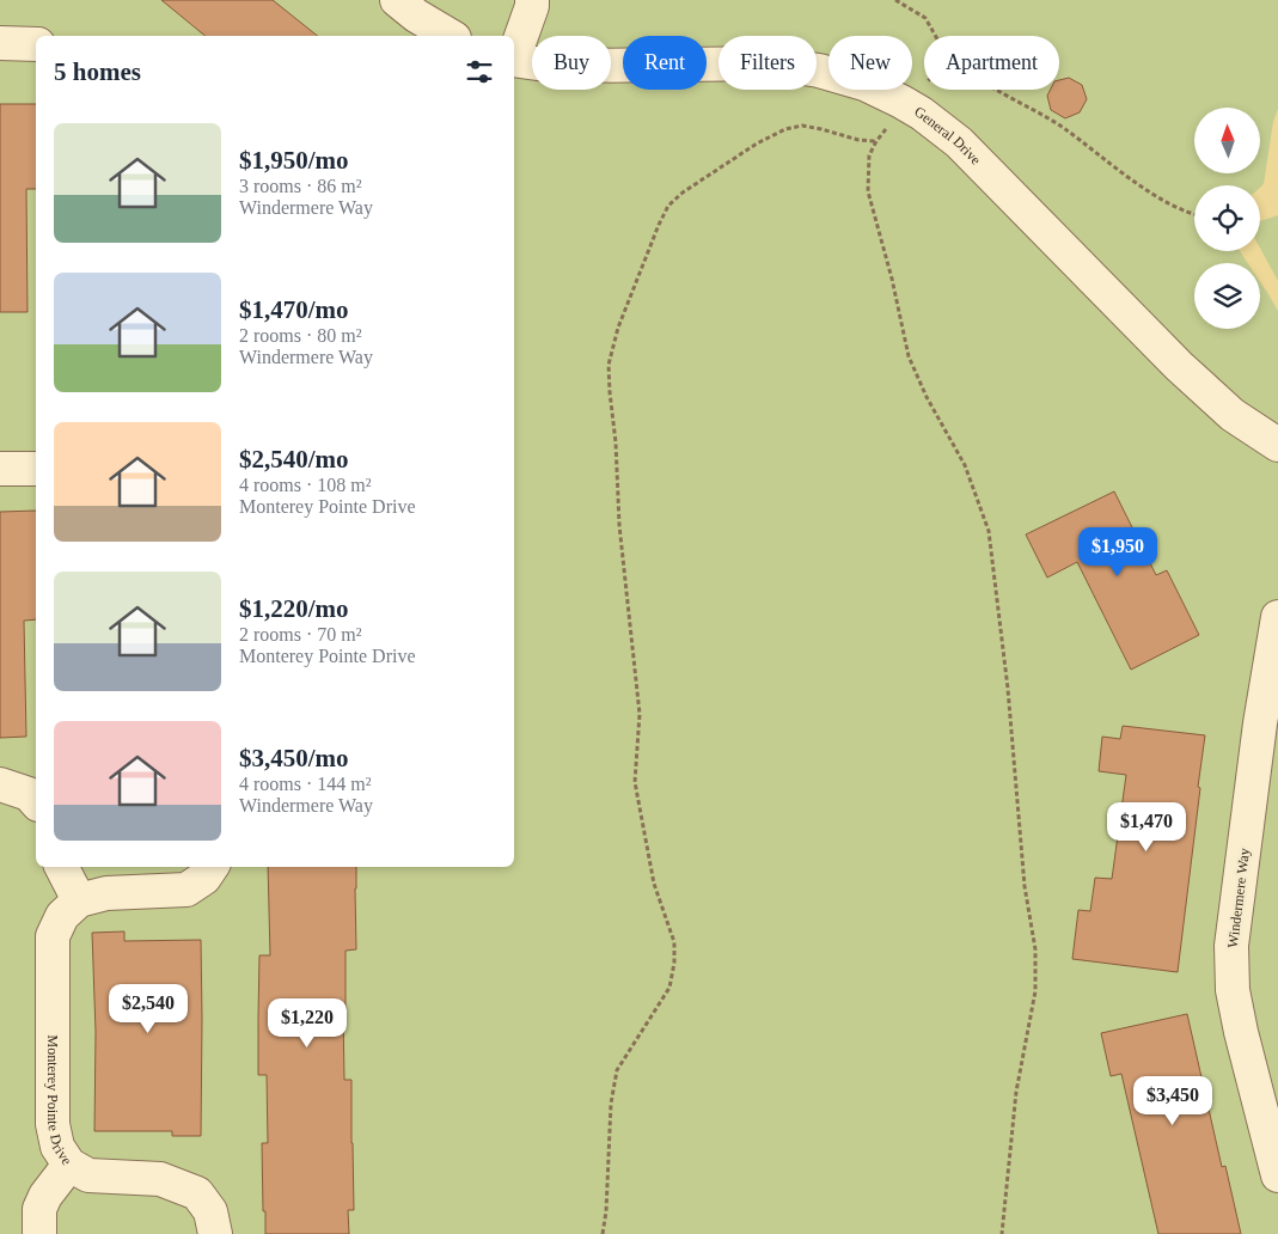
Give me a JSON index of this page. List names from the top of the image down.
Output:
{
  "streets": {
    "street": ["General Drive", "Windermere Way", "Monterey Pointe Drive"]
  },
  "north": "top",
  "page": {
    "chip": [
      "Buy",
      "Rent",
      "Filters",
      "New",
      "Apartment"
    ],
    "heading": "5 homes",
    "list": [
      {
        "name": "$1,950/mo",
        "note": "3 rooms · 86 m² · Windermere Way"
      },
      {
        "name": "$1,470/mo",
        "note": "2 rooms · 80 m² · Windermere Way"
      },
      {
        "name": "$2,540/mo",
        "note": "4 rooms · 108 m² · Monterey Pointe Drive"
      },
      {
        "name": "$1,220/mo",
        "note": "2 rooms · 70 m² · Monterey Pointe Drive"
      },
      {
        "name": "$3,450/mo",
        "note": "4 rooms · 144 m² · Windermere Way"
      }
    ],
    "price": [
      "$1,950",
      "$1,470",
      "$2,540",
      "$1,220",
      "$3,450"
    ]
  }
}
